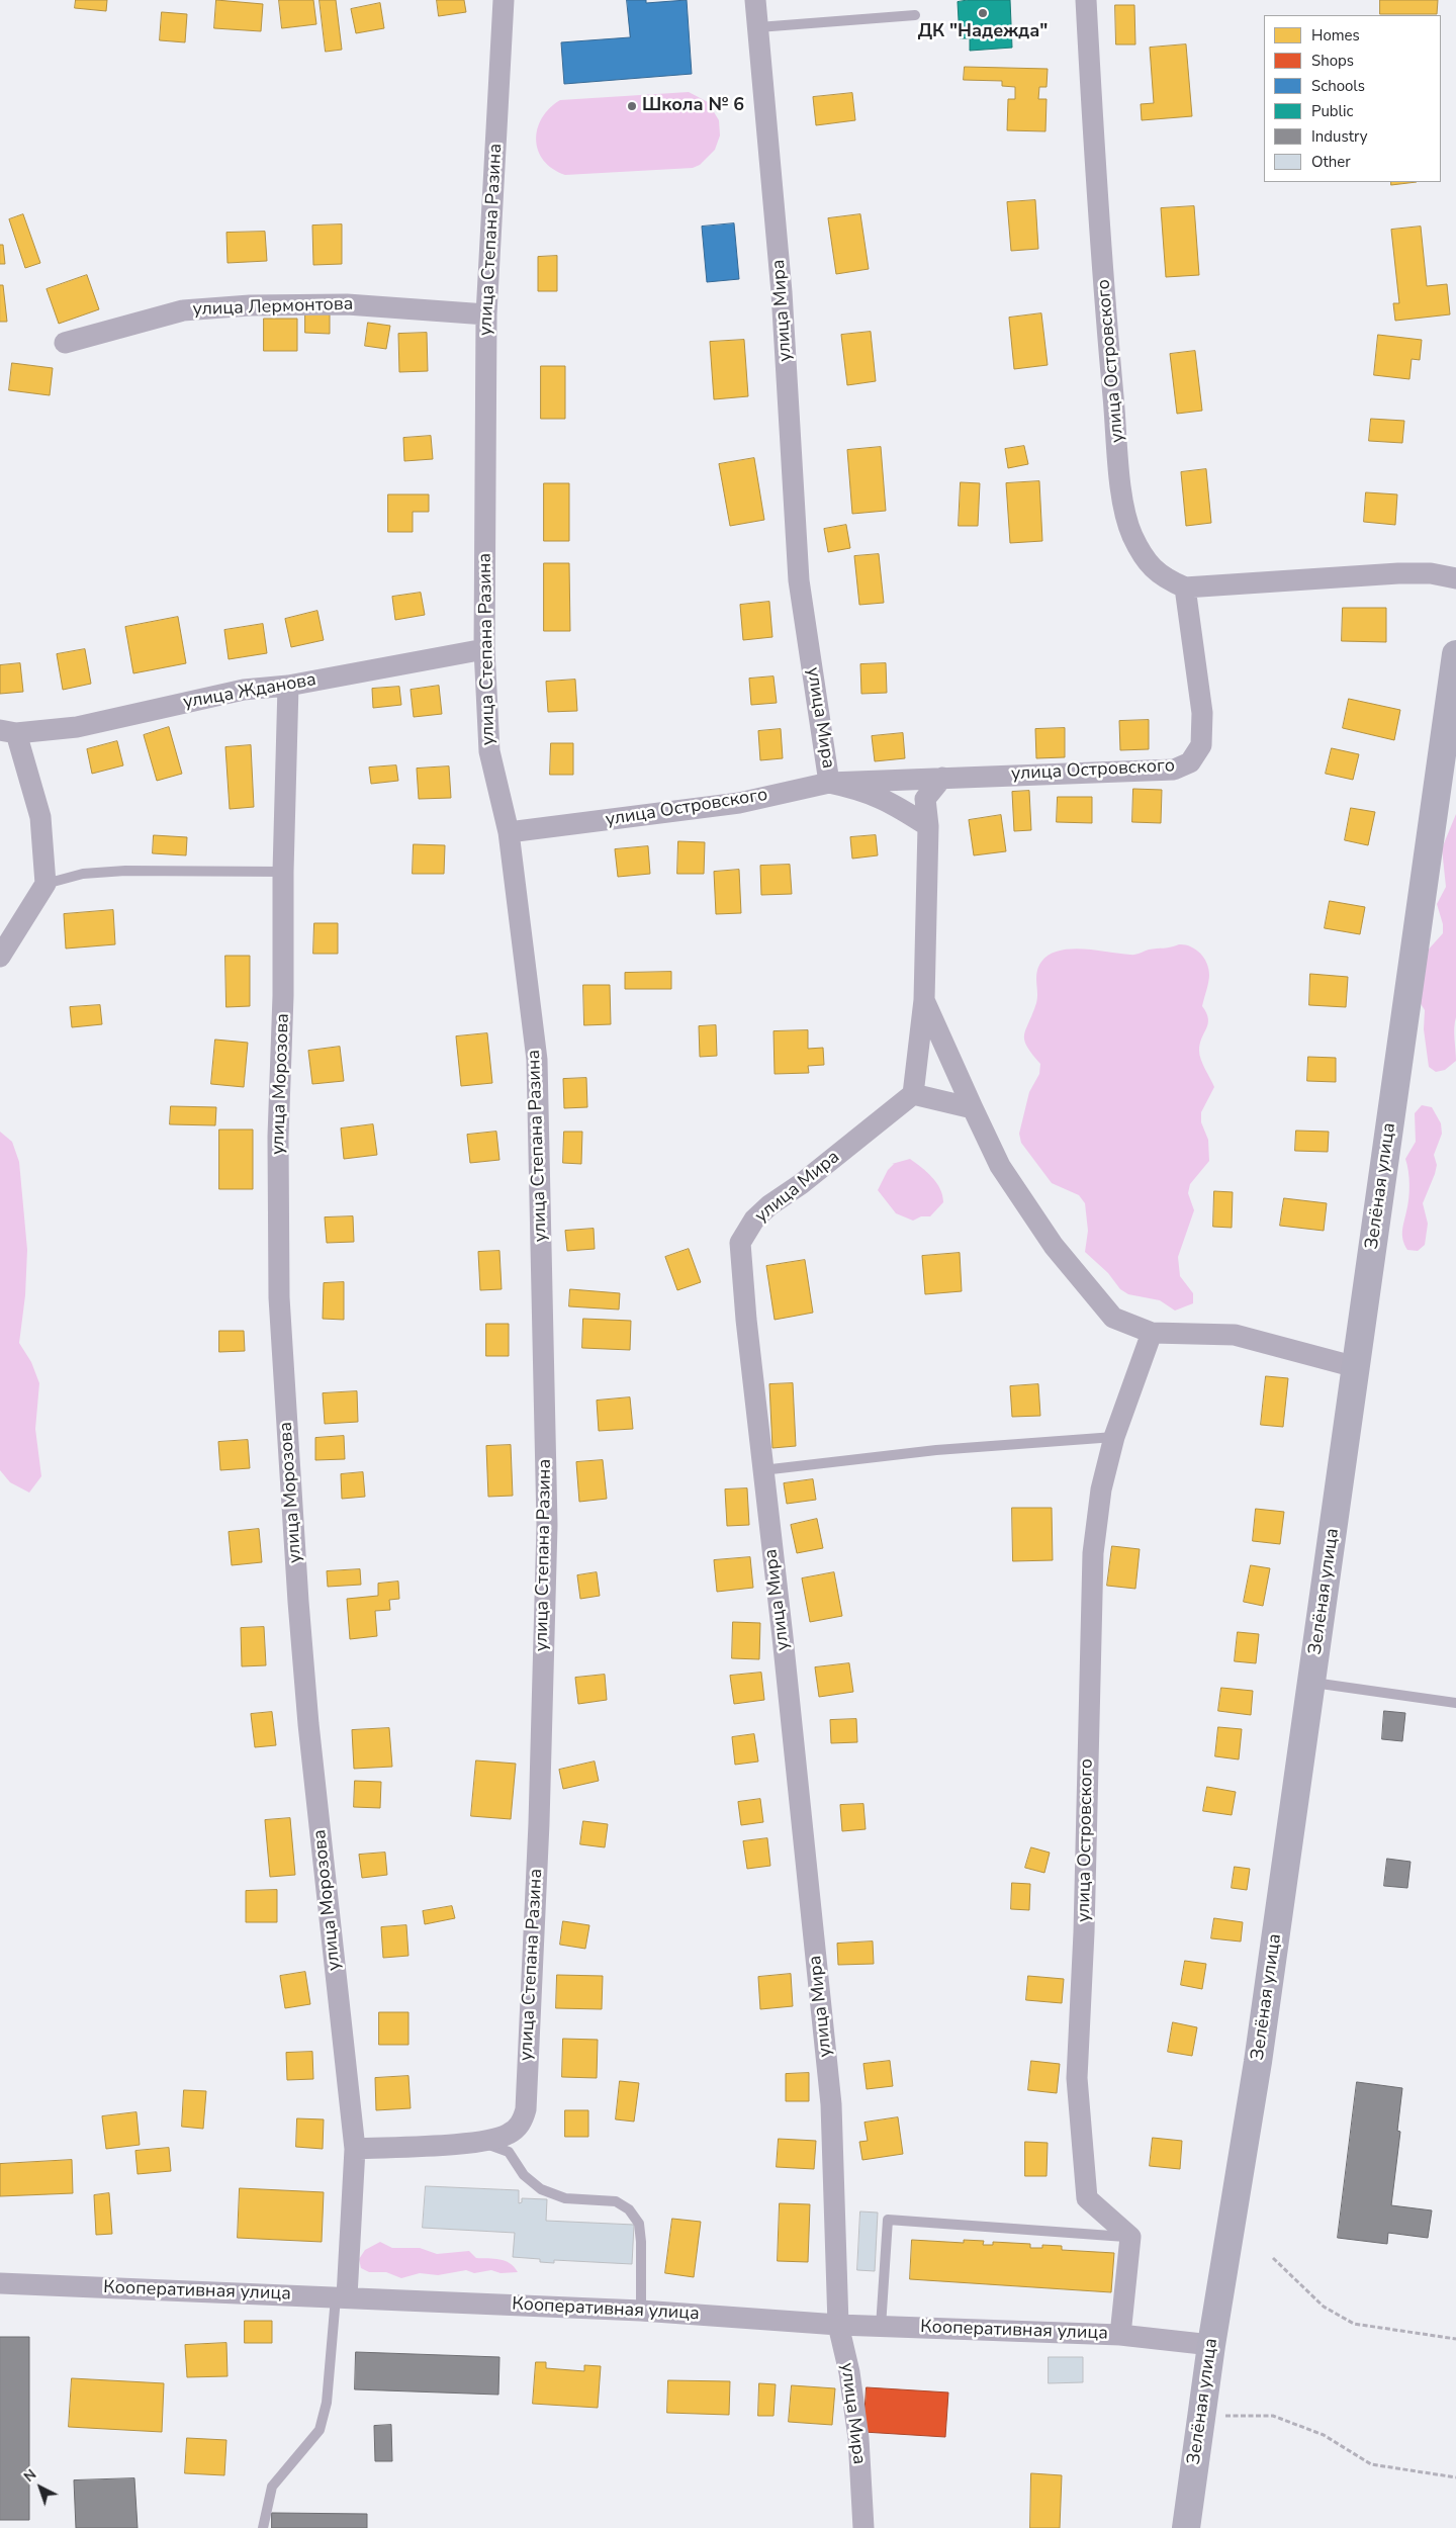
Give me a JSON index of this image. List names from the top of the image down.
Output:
{
  "streets": {
    "street": [
      "улица Степана Разина",
      "улица Лермонтова",
      "улица Мира",
      "улица Островского",
      "улица Жданова",
      "улица Морозова",
      "Зелёная улица",
      "Кооперативная улица"
    ]
  },
  "crossings": [
    ["улица Степана Разина", "улица Лермонтова"],
    ["улица Степана Разина", "улица Островского"],
    ["улица Степана Разина", "улица Жданова"],
    ["улица Степана Разина", "улица Морозова"],
    ["улица Мира", "улица Островского"],
    ["улица Мира", "Кооперативная улица"],
    ["улица Жданова", "улица Морозова"],
    ["улица Морозова", "Кооперативная улица"],
    ["Зелёная улица", "Кооперативная улица"]
  ],
  "places": ["ДК \"Надежда\"", "Школа № 6"],
  "legend": [
    "Homes",
    "Shops",
    "Schools",
    "Public",
    "Industry",
    "Other"
  ],
  "north": "top left"
}
